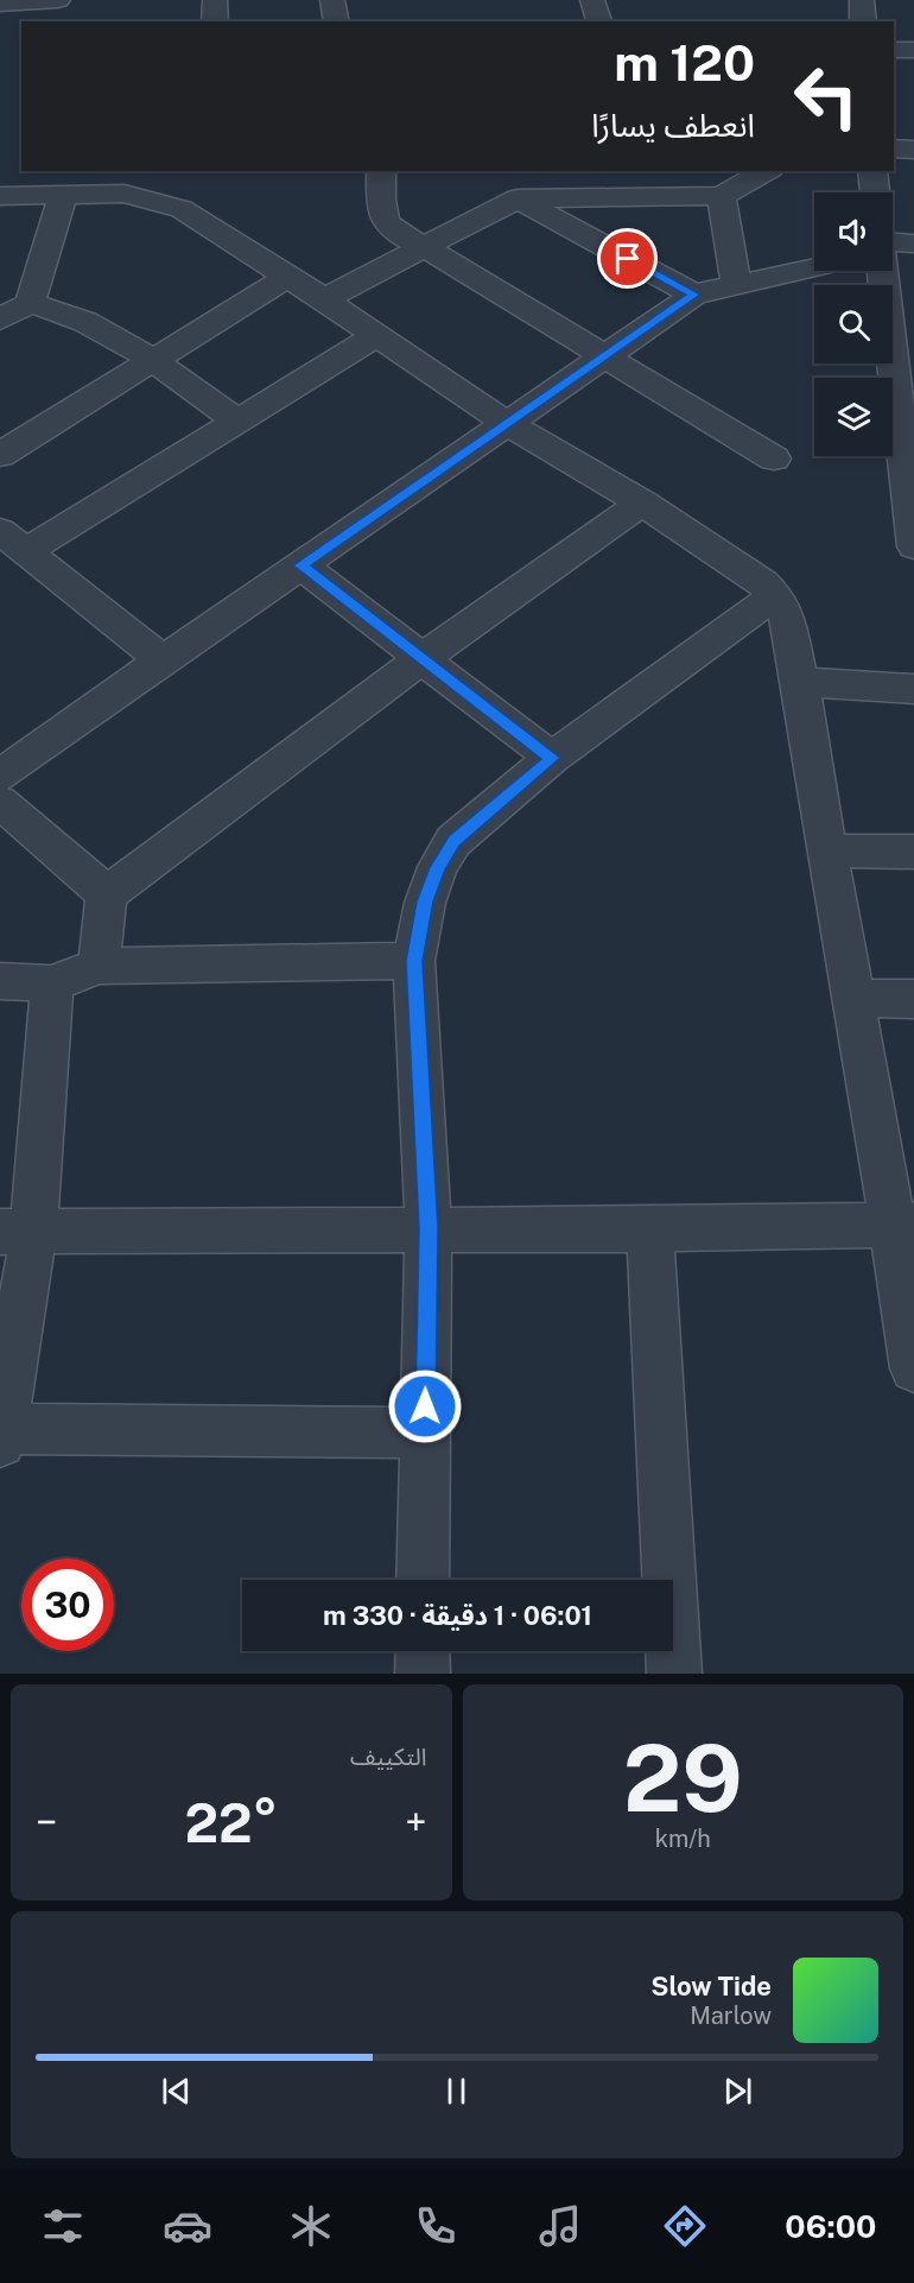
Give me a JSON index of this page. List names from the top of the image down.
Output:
{
  "page": {
    "turn": ["120 m", "انعطف يسارًا"],
    "limit": "30",
    "trip": "06:01 · 1 دقيقة · 330 m",
    "tile": [
      ["29", "km/h"],
      "التكييف"
    ],
    "heat": ["−", "22°", "+"],
    "song": ["Slow Tide", "Marlow"],
    "tabs": "06:00"
  }
}
